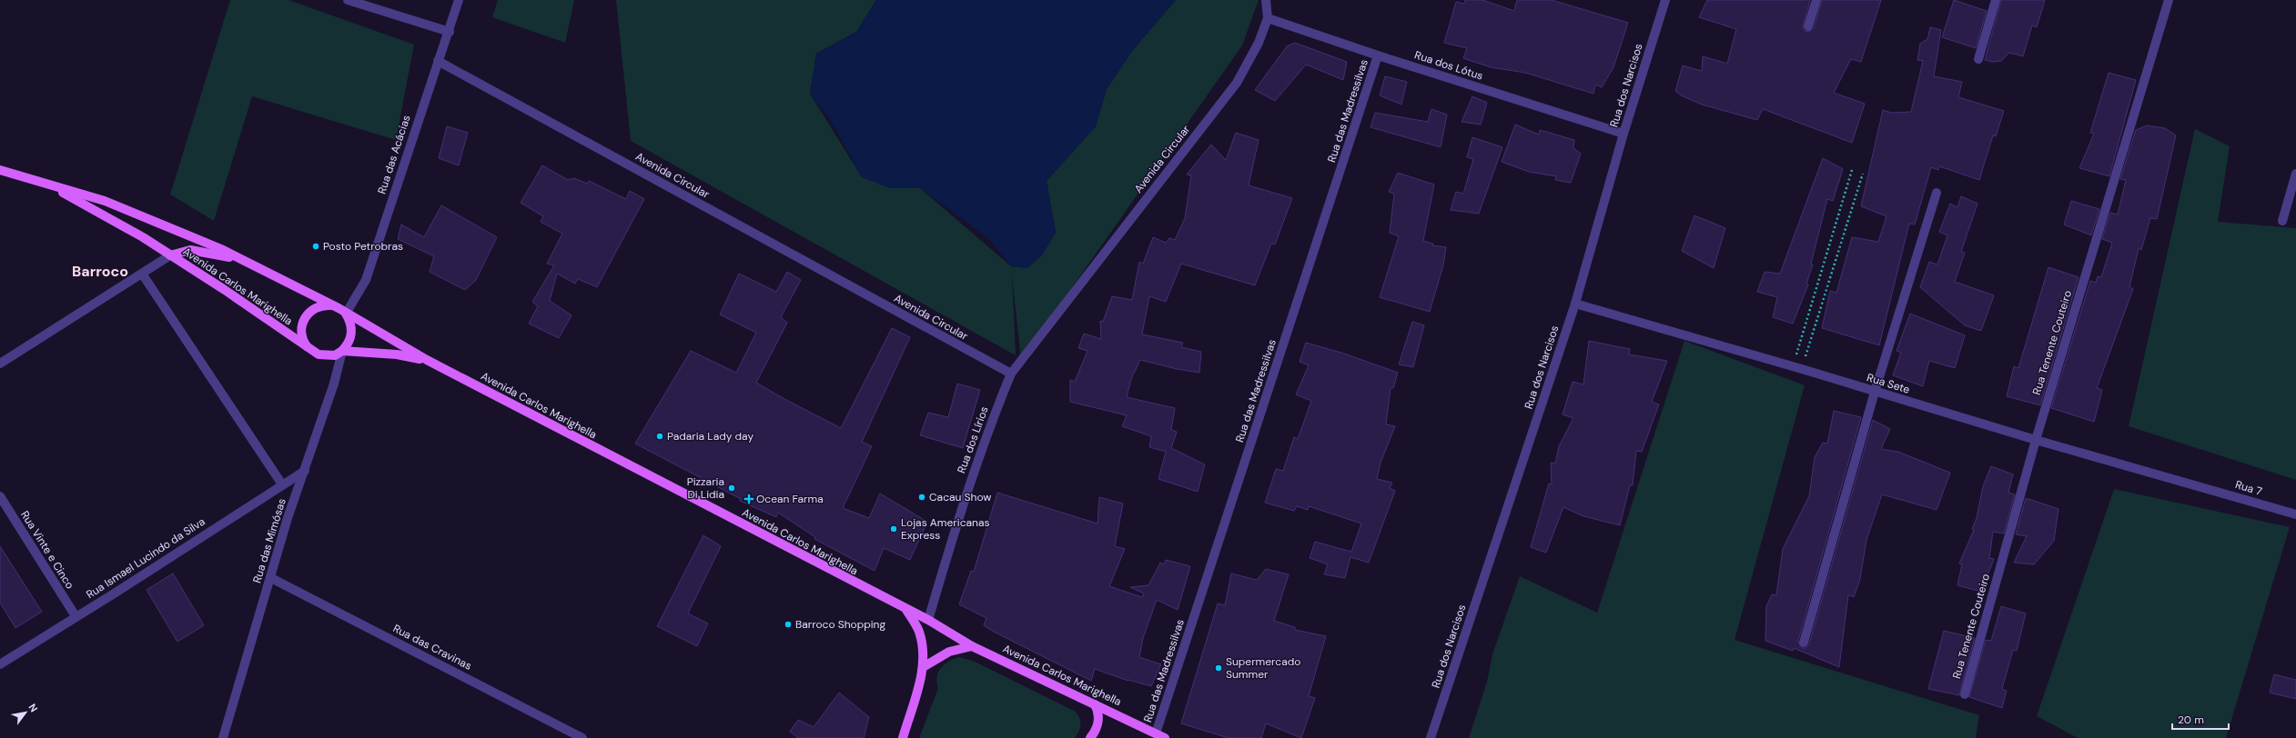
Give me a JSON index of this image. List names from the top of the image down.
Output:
{
  "streets": {
    "main road": ["Avenida Carlos Marighella"],
    "street": [
      "Rua dos Lótus",
      "Rua dos Narcisos",
      "Rua das Madressilvas",
      "Rua das Acácias",
      "Avenida Circular",
      "Rua Tenente Couteiro",
      "Rua Sete",
      "Rua dos Lírios",
      "Rua 7",
      "Rua das Mimósas",
      "Rua Vinte e Cinco",
      "Rua Ismael Lucindo da Silva",
      "Rua das Cravinas"
    ]
  },
  "crossings": [
    ["Rua dos Lótus", "Rua dos Narcisos"],
    ["Rua dos Lótus", "Rua das Madressilvas"],
    ["Rua dos Lótus", "Avenida Circular"],
    ["Rua dos Narcisos", "Rua Sete"],
    ["Rua das Madressilvas", "Avenida Carlos Marighella"],
    ["Rua das Acácias", "Avenida Circular"],
    ["Rua das Acácias", "Avenida Carlos Marighella"],
    ["Rua das Acácias", "Rua das Mimósas"],
    ["Avenida Circular", "Rua dos Lírios"],
    ["Avenida Carlos Marighella", "Rua dos Lírios"],
    ["Avenida Carlos Marighella", "Rua das Mimósas"],
    ["Rua Tenente Couteiro", "Rua Sete"],
    ["Rua Sete", "Rua 7"],
    ["Rua das Mimósas", "Rua Ismael Lucindo da Silva"],
    ["Rua das Mimósas", "Rua das Cravinas"],
    ["Rua Vinte e Cinco", "Rua Ismael Lucindo da Silva"]
  ],
  "districts": ["Barroco"],
  "places": {
    "other": [
      "Posto Petrobras",
      "Padaria Lady day",
      "Pizzaria Di Lidia",
      "Cacau Show",
      "Lojas Americanas Express",
      "Barroco Shopping",
      "Supermercado Summer"
    ],
    "health": ["Ocean Farma"]
  },
  "scale_bar": "20 m",
  "north": "top right"
}
